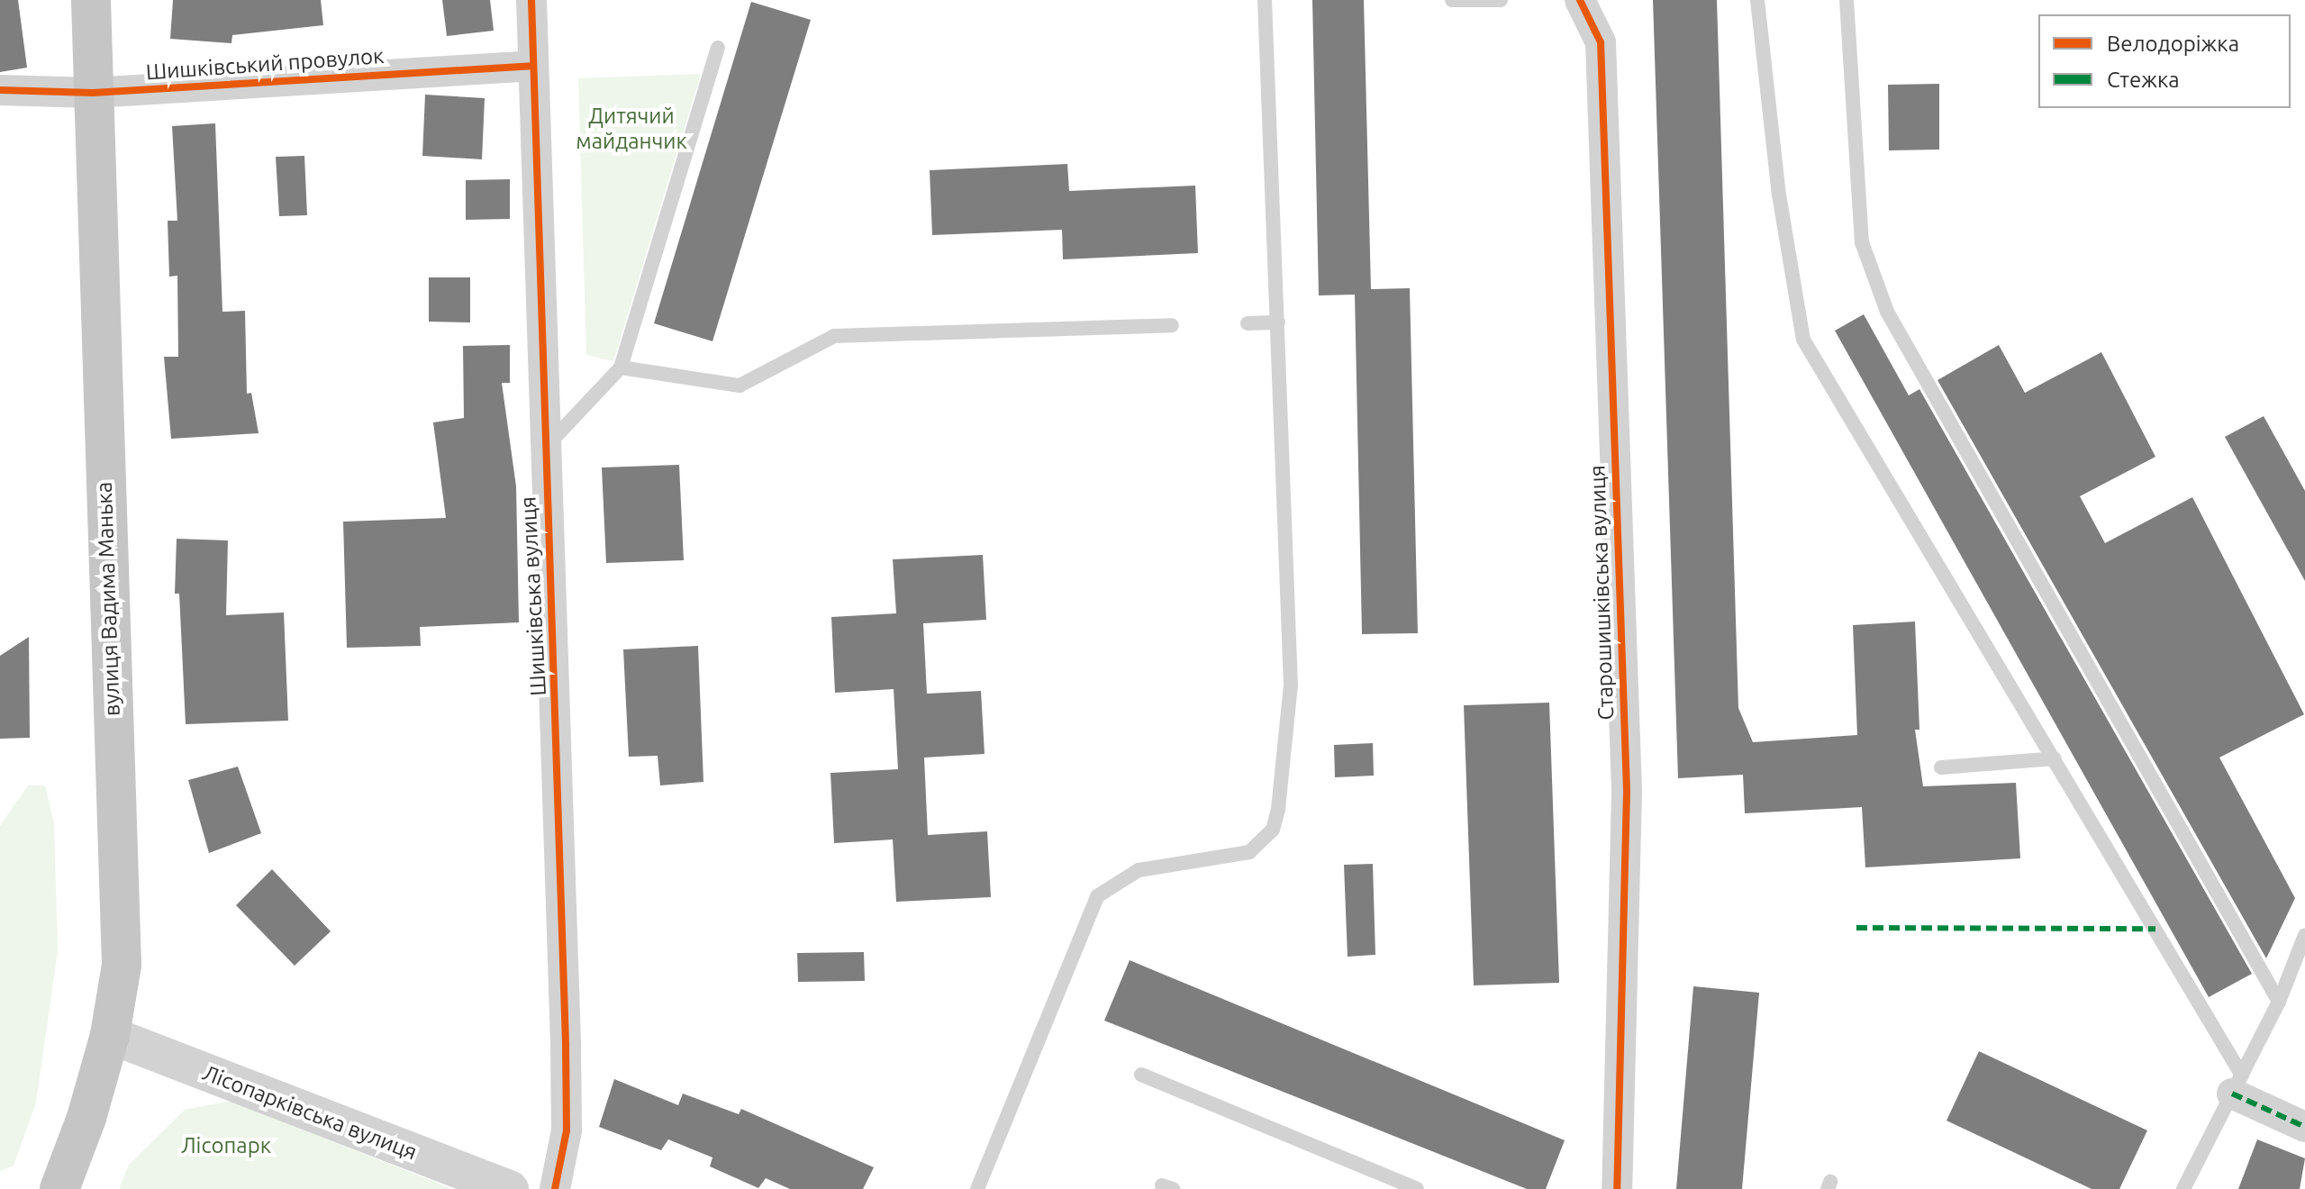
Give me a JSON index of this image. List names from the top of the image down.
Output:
{
  "streets": {
    "main road": ["вулиця Вадима Манька"],
    "street": [
      "Шишківський провулок",
      "Старошишківська вулиця",
      "Шишківська вулиця",
      "Лісопарківська вулиця"
    ]
  },
  "crossings": [
    ["Шишківський провулок", "Шишківська вулиця"],
    ["Шишківський провулок", "вулиця Вадима Манька"],
    ["вулиця Вадима Манька", "Лісопарківська вулиця"]
  ],
  "parks": ["Дитячий майданчик", "Лісопарк"],
  "legend": ["Велодоріжка", "Стежка"]
}
